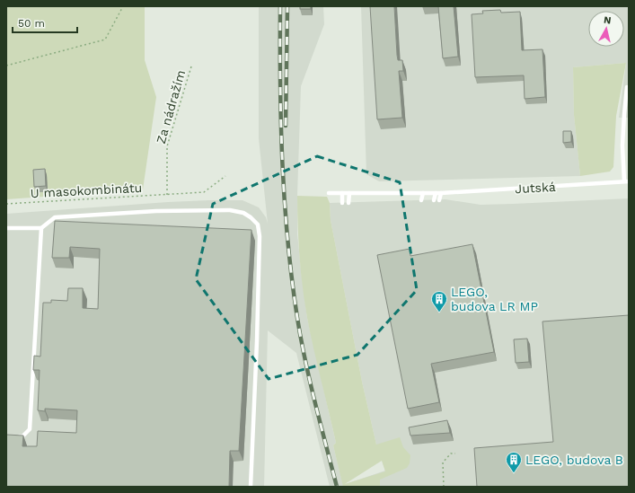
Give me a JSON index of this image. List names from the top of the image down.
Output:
{
  "streets": {
    "lane": ["Jutská"],
    "path": ["Za nádražím", "U masokombinátu"]
  },
  "crossings": [
    ["Za nádražím", "U masokombinátu"]
  ],
  "places": {
    "building": ["LEGO, budova LR MP", "LEGO, budova B"]
  },
  "scale_bar": "50 m",
  "north": "top"
}
